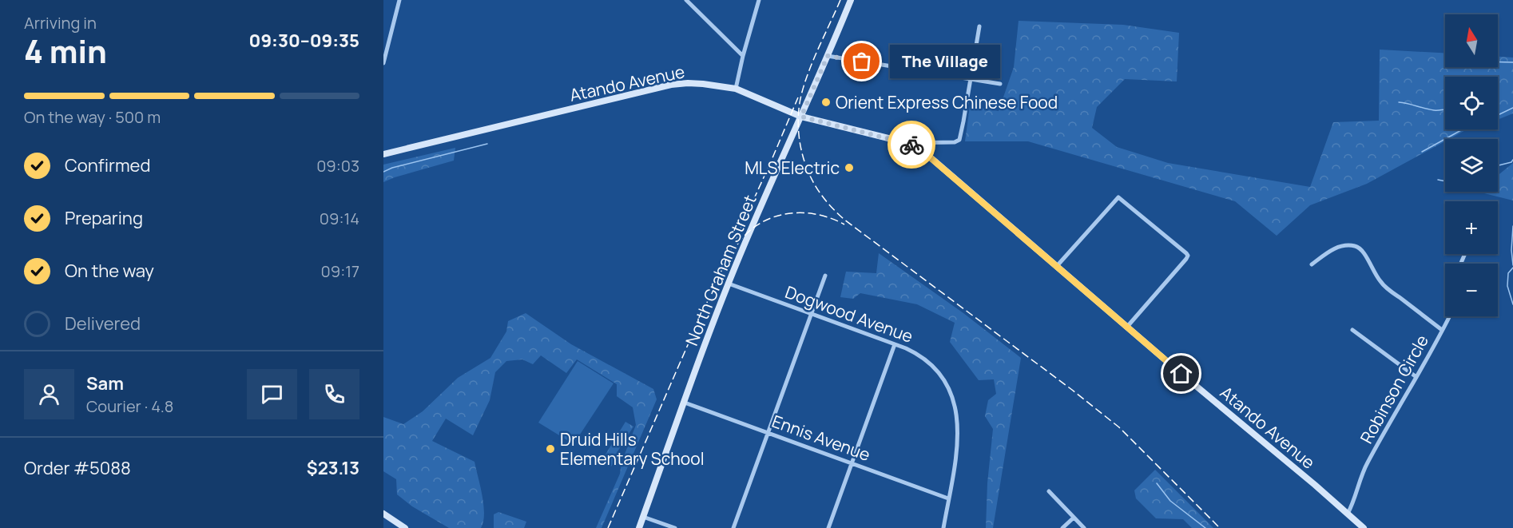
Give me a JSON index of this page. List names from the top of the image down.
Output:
{
  "streets": {
    "main road": ["Atando Avenue", "North Graham Street"],
    "street": ["Dogwood Avenue", "Robinson Circle", "Ennis Avenue"]
  },
  "crossings": [
    ["Atando Avenue", "North Graham Street"],
    ["Atando Avenue", "Robinson Circle"],
    ["North Graham Street", "Dogwood Avenue"],
    ["North Graham Street", "Ennis Avenue"],
    ["Dogwood Avenue", "Ennis Avenue"]
  ],
  "places": [
    "The Village",
    "Orient Express Chinese Food",
    "MLS Electric",
    "Druid Hills Elementary School"
  ],
  "north": "top",
  "page": {
    "heading": ["4 min", "Arriving in", "09:30–09:35"],
    "panel": [
      "Sam",
      "Courier · 4.8",
      "Order #5088",
      "$23.13"
    ],
    "map_buttons": ["+", "−"],
    "bubble": "The Village",
    "bar": "On the way · 500 m",
    "list": [
      ["Confirmed", "09:03"],
      ["Preparing", "09:14"],
      ["On the way", "09:17"],
      "Delivered"
    ]
  }
}
